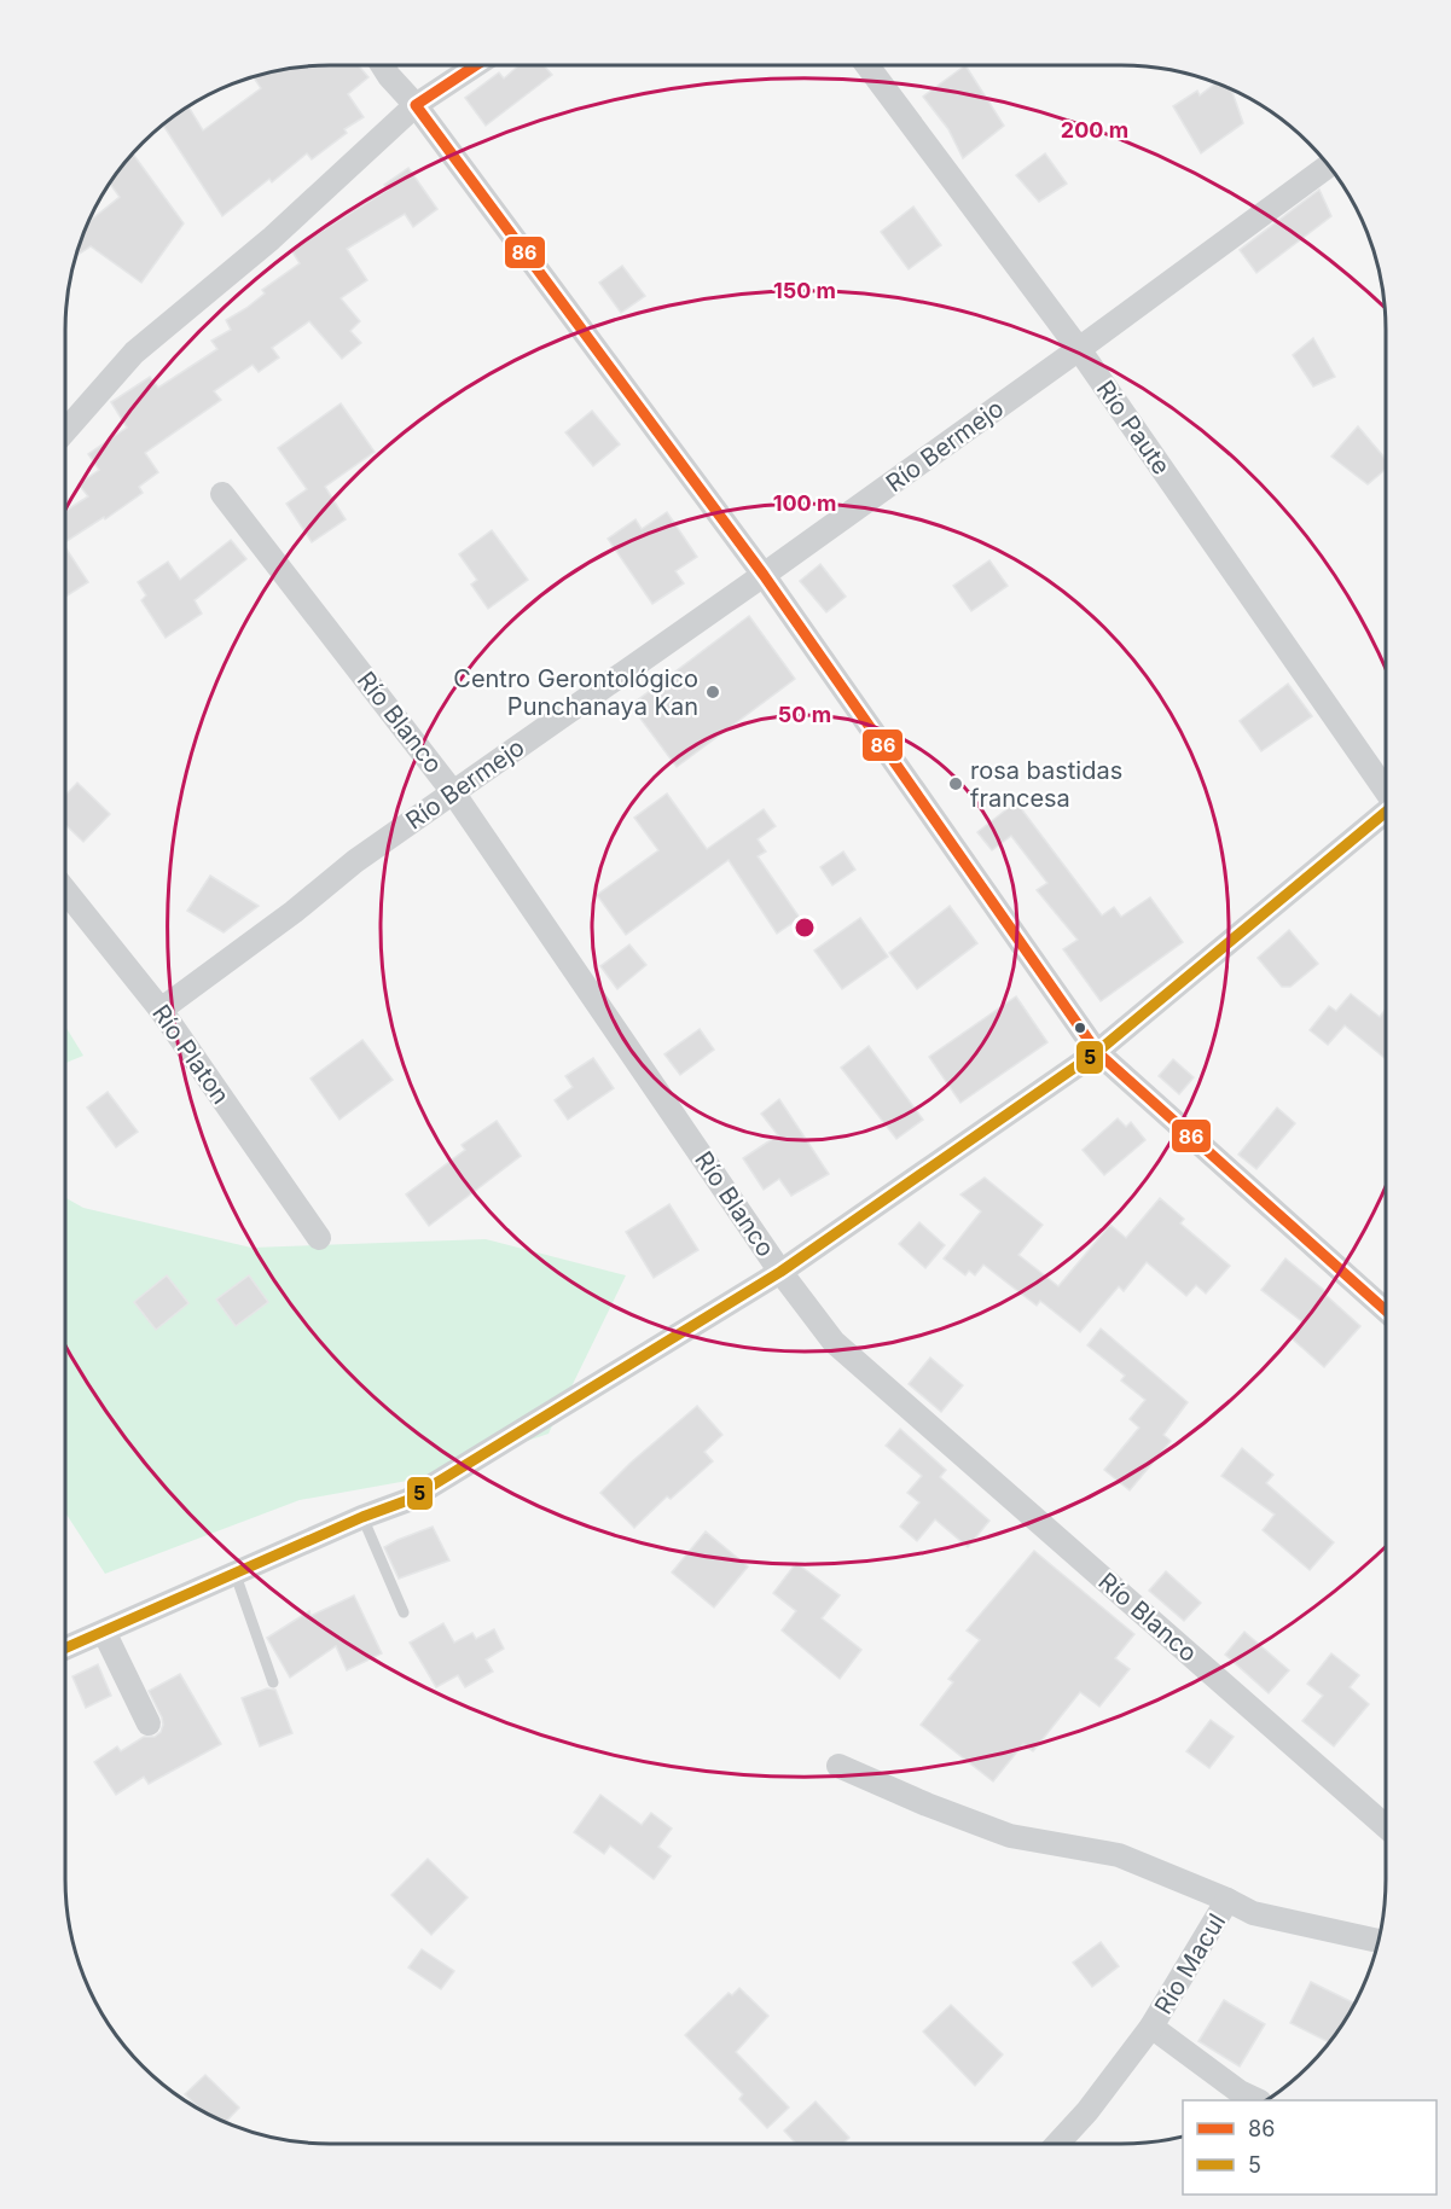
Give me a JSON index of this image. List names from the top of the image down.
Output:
{
  "streets": {
    "street": [
      "Río Paute",
      "Río Bermejo",
      "Río Blanco",
      "Río Platon",
      "Río Macul"
    ]
  },
  "crossings": [
    ["Río Paute", "Río Bermejo"],
    ["Río Bermejo", "Río Blanco"],
    ["Río Bermejo", "Río Platon"]
  ],
  "places": ["Centro Gerontológico Punchanaya Kan", "rosa bastidas francesa"],
  "lines": ["transit line 86", "transit line 5"],
  "legend": ["86", "5"],
  "rings": [
    "200 m",
    "150 m",
    "100 m",
    "50 m"
  ]
}
